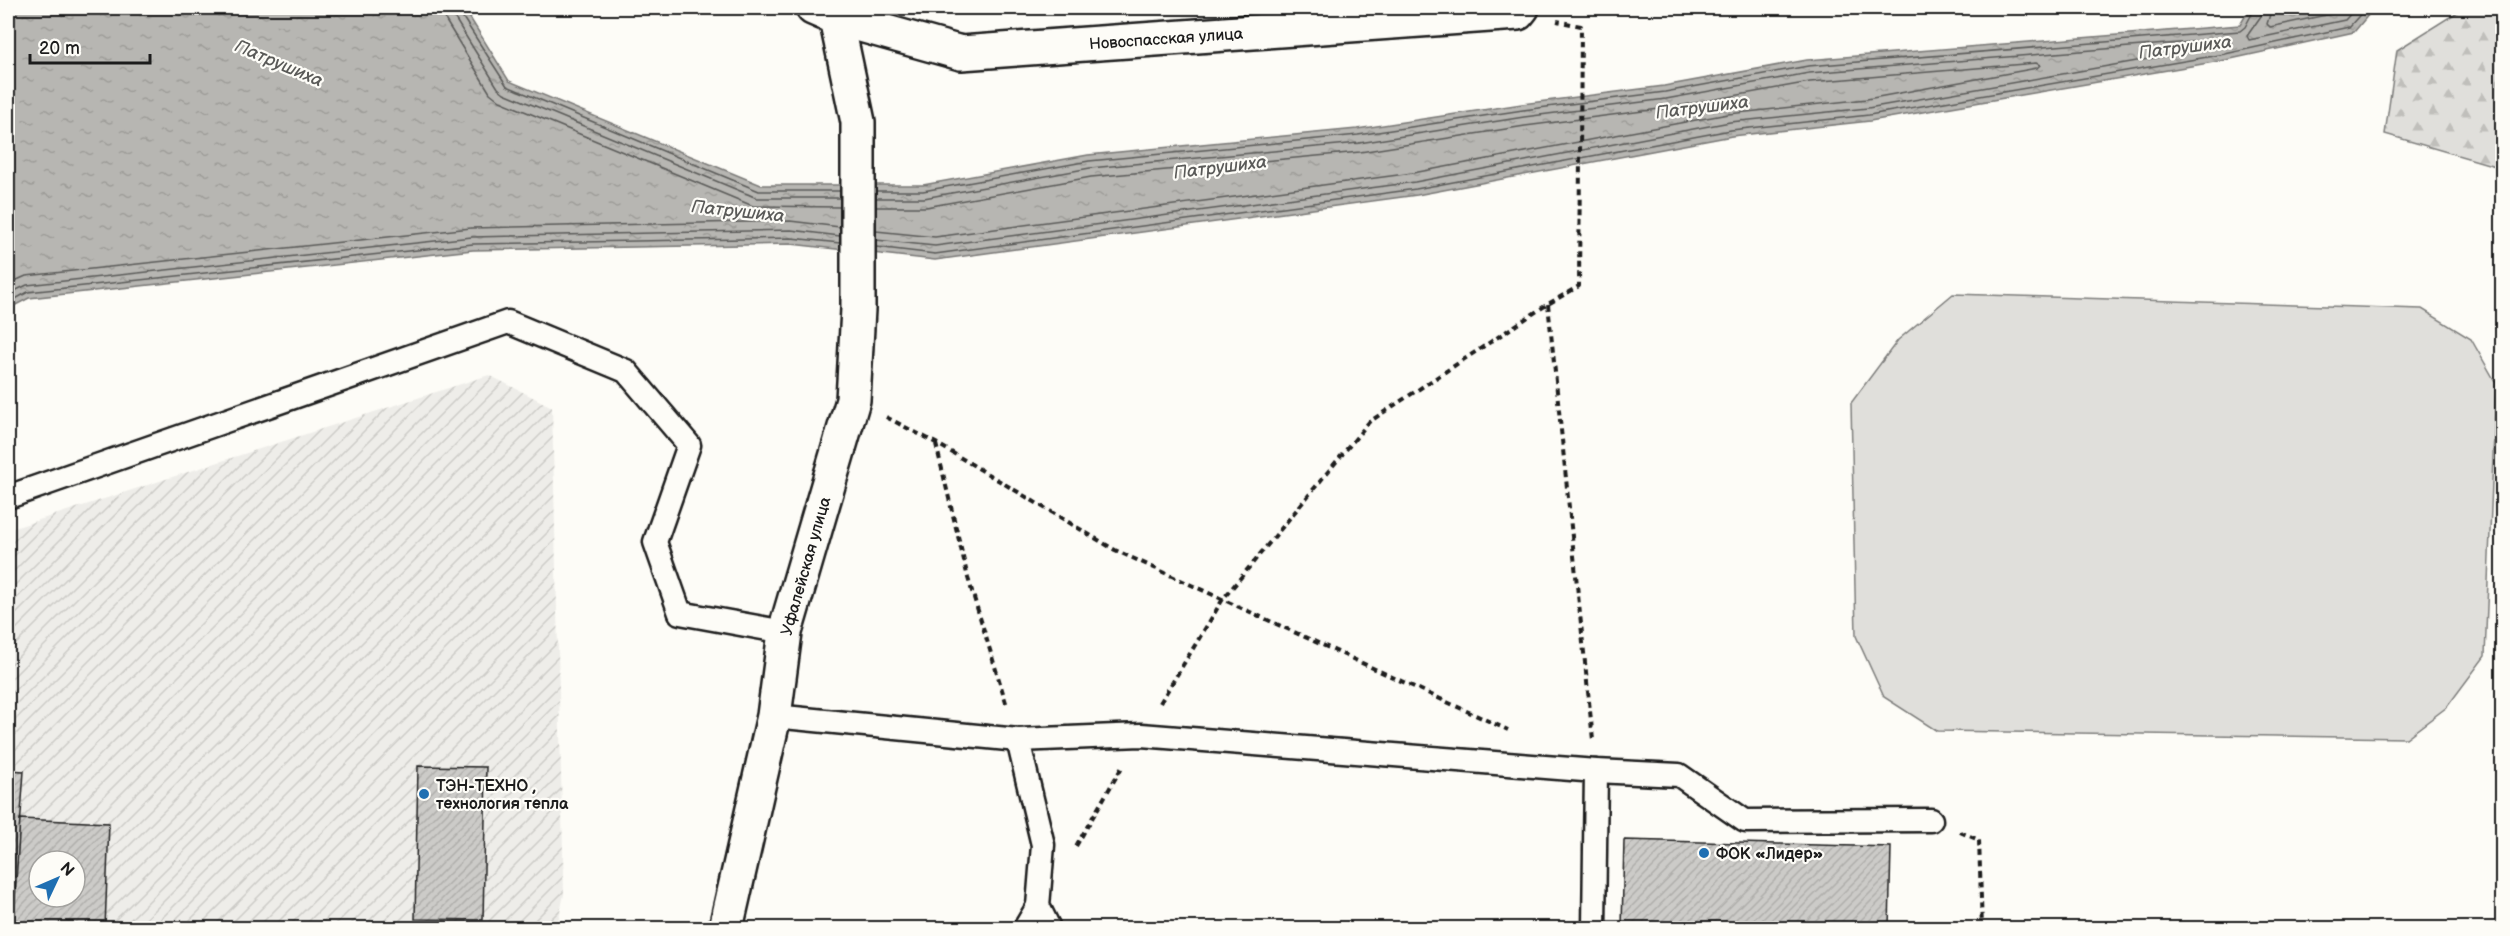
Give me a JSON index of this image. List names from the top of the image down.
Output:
{
  "streets": {
    "street": ["Новоспасская улица", "Уфалейская улица"]
  },
  "crossings": [
    ["Новоспасская улица", "Уфалейская улица"]
  ],
  "water": ["Патрушиха"],
  "places": ["ТЭН-ТЕХНО , технология тепла", "ФОК «Лидер»"],
  "scale_bar": "20 m",
  "north": "top right"
}
